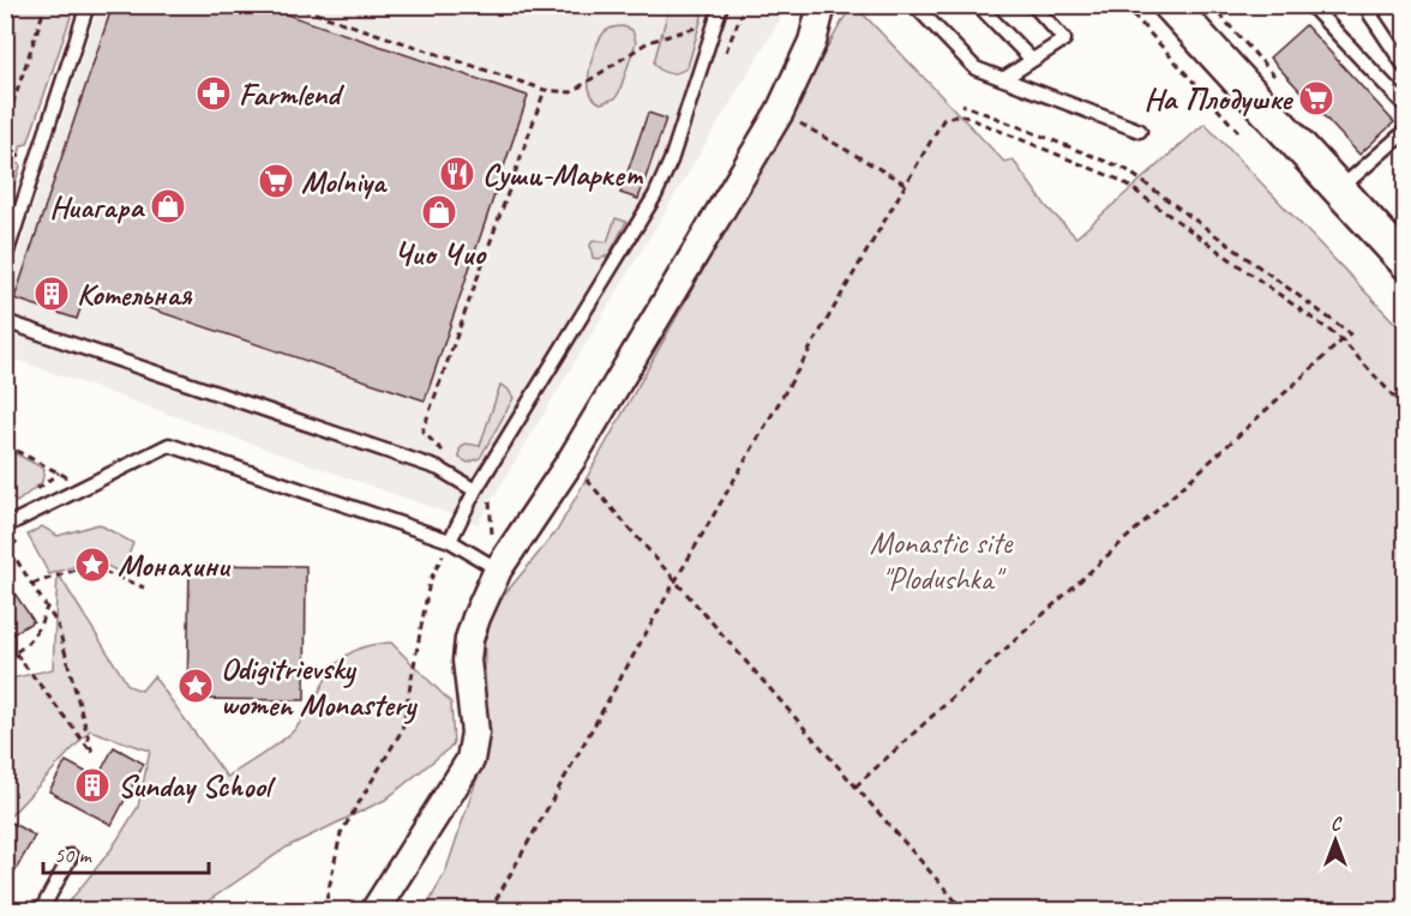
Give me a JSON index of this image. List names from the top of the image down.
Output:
{
  "parks": ["Monastic site \"Plodushka\""],
  "places": {
    "pharmacy": ["Farmlend"],
    "supermarket": ["На Плодушке", "Molniya"],
    "restaurant": ["Суши-Маркет"],
    "shop": ["Ниагара", "Чио Чио"],
    "building": ["Котельная", "Sunday School"],
    "place": ["Монахини", "Odigitrievsky women Monastery"]
  },
  "scale_bar": "50 m",
  "north": "top"
}
